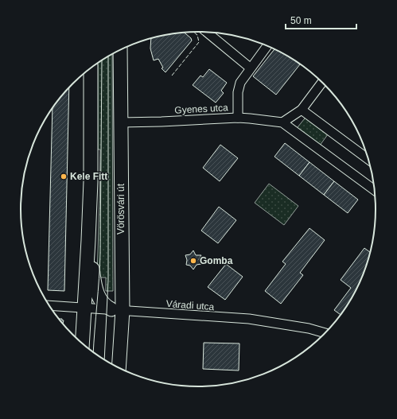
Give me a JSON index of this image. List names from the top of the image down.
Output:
{
  "streets": {
    "main road": ["Vörösvári út"],
    "street": ["Gyenes utca", "Váradi utca"]
  },
  "crossings": [
    ["Gyenes utca", "Vörösvári út"],
    ["Vörösvári út", "Váradi utca"]
  ],
  "places": ["Kele Fitt", "Gomba"],
  "scale_bar": "50 m"
}
